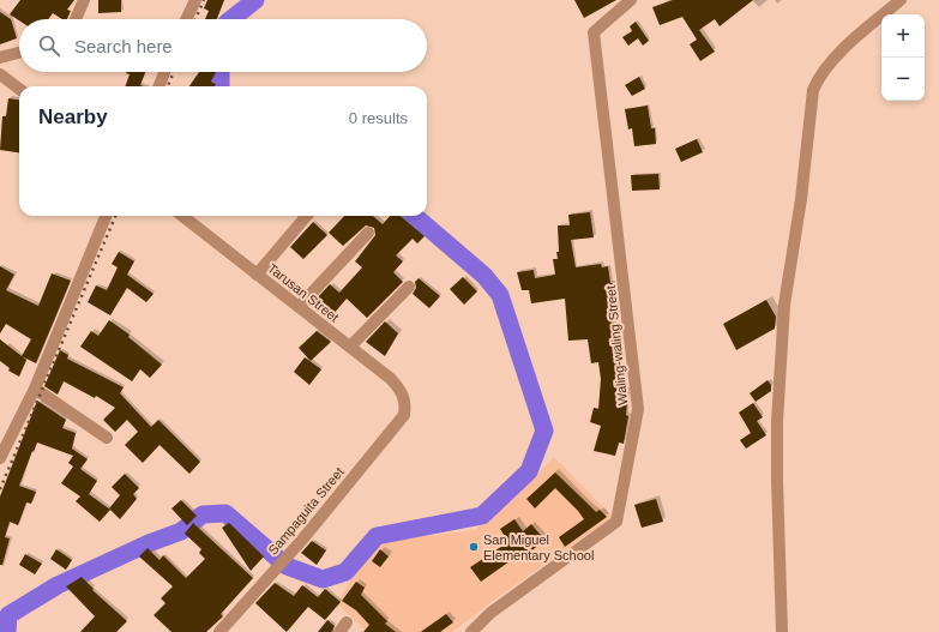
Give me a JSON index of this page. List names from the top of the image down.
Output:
{
  "streets": {
    "street": ["Tarusan Street", "Waling-waling Street", "Sampaguita Street"]
  },
  "crossings": [
    ["Tarusan Street", "Sampaguita Street"]
  ],
  "places": ["San Miguel Elementary School"],
  "page": {
    "map_buttons": ["+", "−"],
    "search": "Search here",
    "heading": ["Nearby", "0 results"]
  }
}
